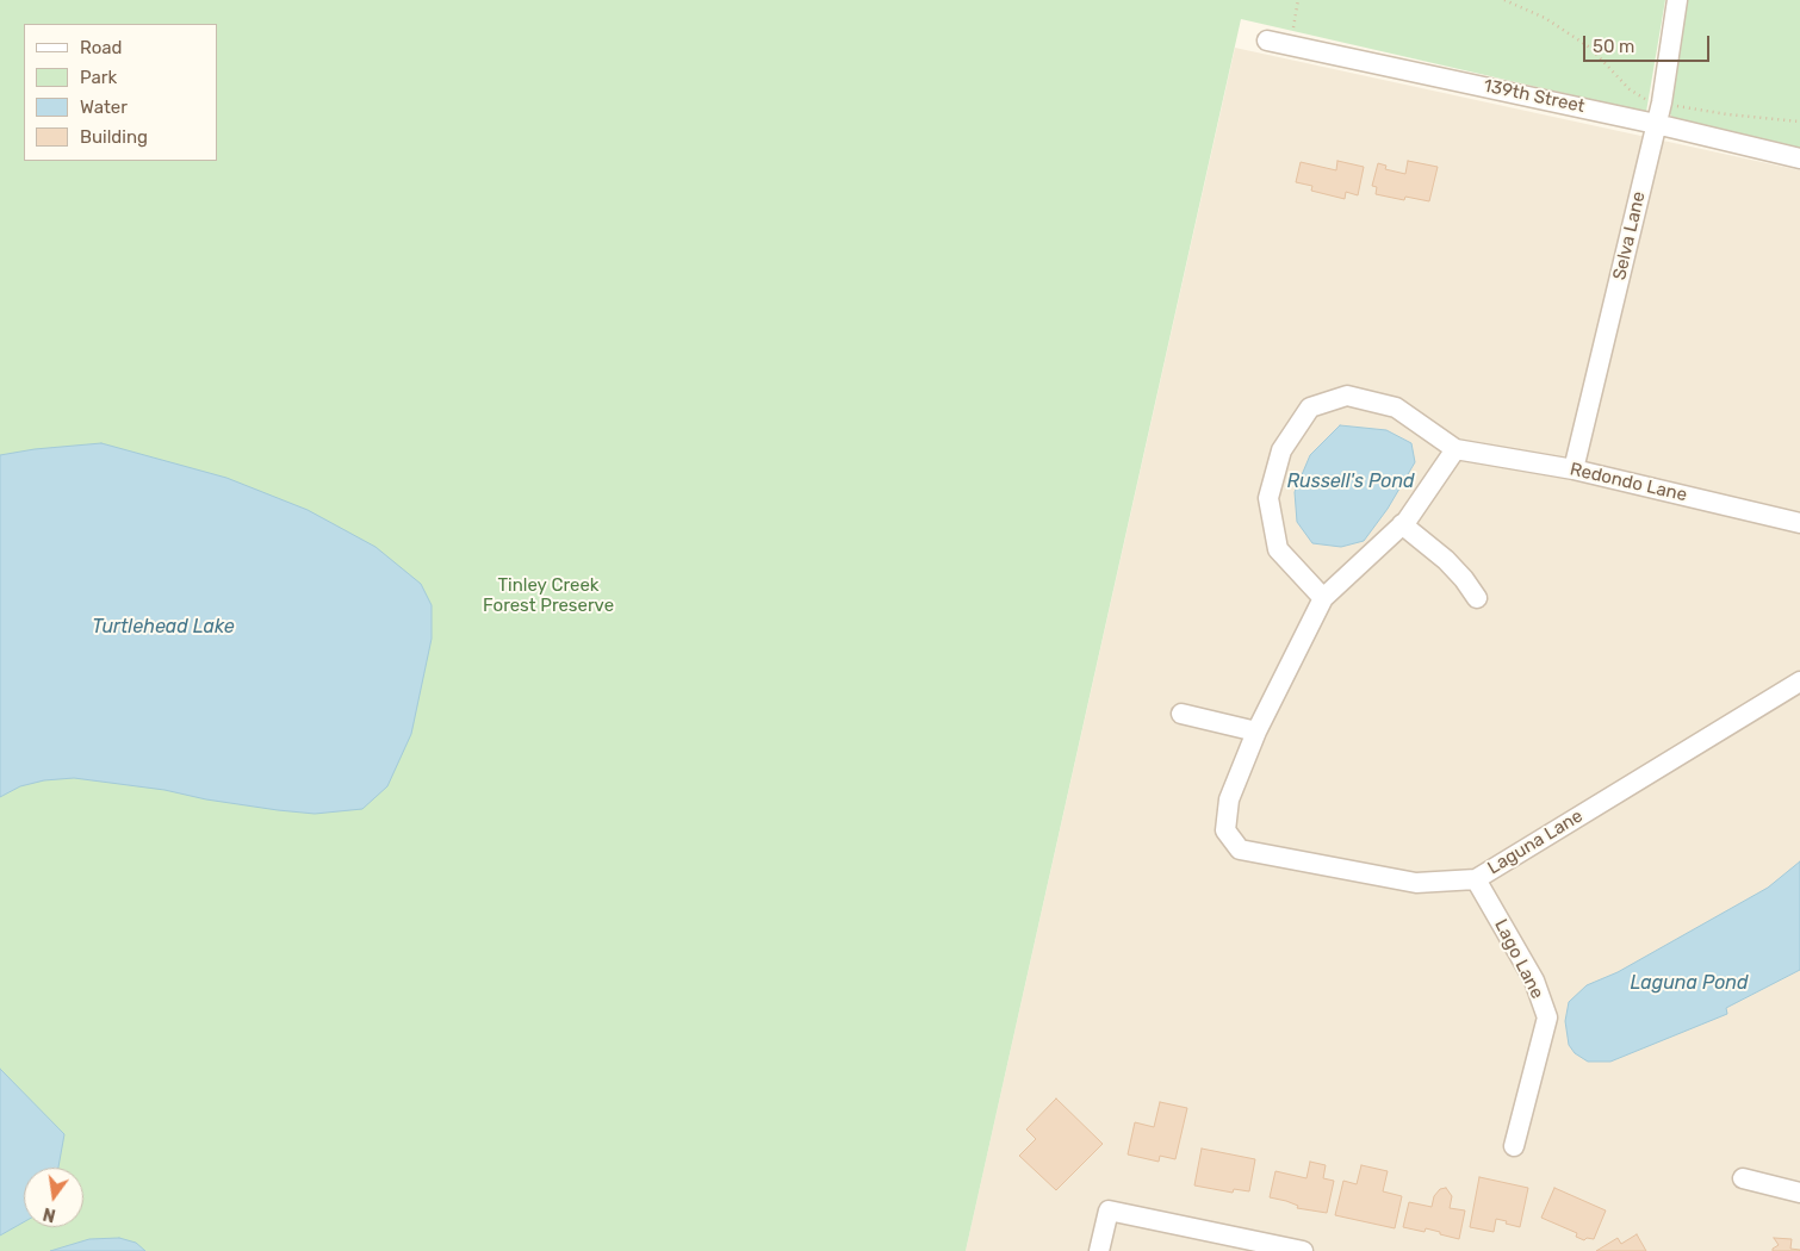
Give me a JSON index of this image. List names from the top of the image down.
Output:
{
  "streets": {
    "street": [
      "139th Street",
      "Selva Lane",
      "Redondo Lane",
      "Laguna Lane",
      "Lago Lane"
    ]
  },
  "crossings": [
    ["139th Street", "Selva Lane"],
    ["Selva Lane", "Redondo Lane"],
    ["Laguna Lane", "Lago Lane"]
  ],
  "water": ["Russell's Pond", "Turtlehead Lake", "Laguna Pond"],
  "parks": ["Tinley Creek Forest Preserve"],
  "legend": [
    "Road",
    "Park",
    "Water",
    "Building"
  ],
  "scale_bar": "50 m",
  "north": "bottom"
}
